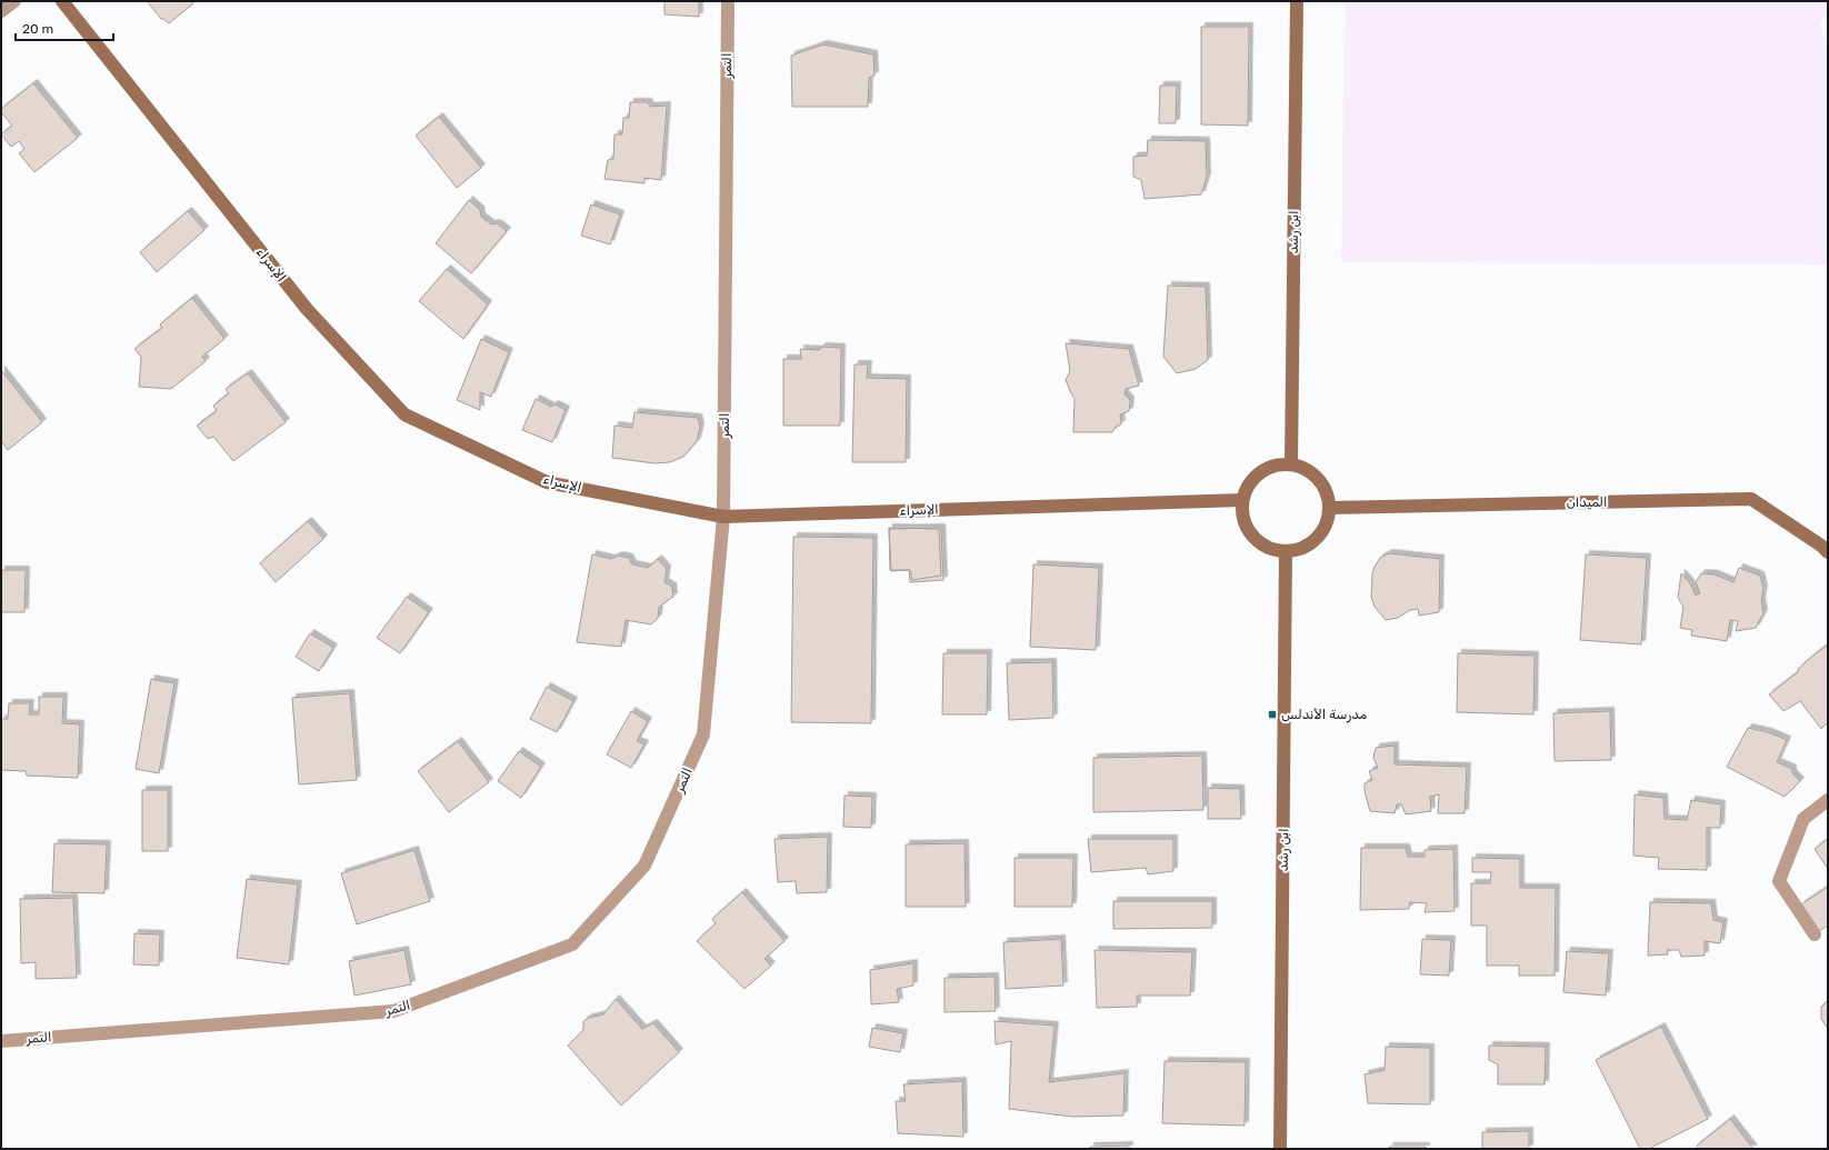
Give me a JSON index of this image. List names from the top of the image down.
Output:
{
  "streets": {
    "street": [
      "التمر",
      "ابن رشد",
      "الإسراء",
      "الميدان"
    ]
  },
  "crossings": [
    ["التمر", "الإسراء"],
    ["ابن رشد", "الإسراء"],
    ["ابن رشد", "الميدان"],
    ["الإسراء", "الميدان"]
  ],
  "places": {
    "transit": ["مدرسة الأندلس"]
  },
  "scale_bar": "20 m"
}
